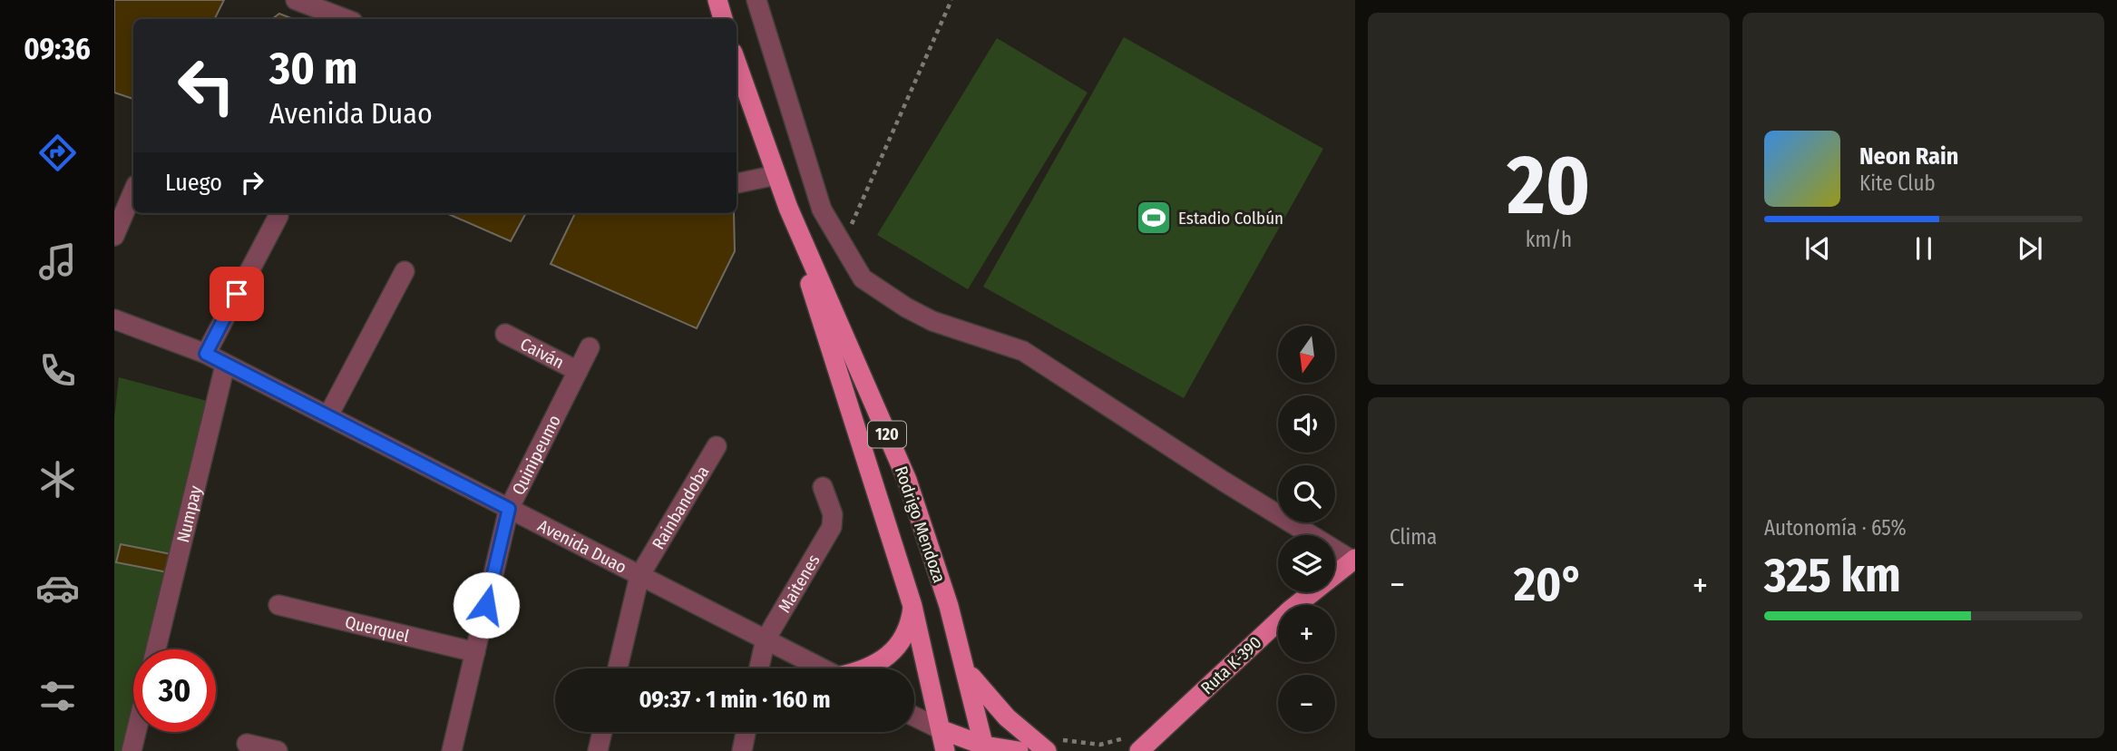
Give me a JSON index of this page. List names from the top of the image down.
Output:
{
  "streets": {
    "main road": ["120", "Rodrigo Mendoza", "Ruta K-390"],
    "street": [
      "Caiván",
      "Quinipeumo",
      "Rainbandoba",
      "Numpay",
      "Avenida Duao",
      "Maitenes",
      "Querquel"
    ]
  },
  "crossings": [
    ["Caiván", "Quinipeumo"],
    ["120", "Rodrigo Mendoza"],
    ["Quinipeumo", "Avenida Duao"],
    ["Quinipeumo", "Querquel"],
    ["Rainbandoba", "Avenida Duao"],
    ["Numpay", "Avenida Duao"],
    ["Avenida Duao", "Maitenes"]
  ],
  "places": {
    "sports": ["Estadio Colbún"]
  },
  "north": "bottom",
  "page": {
    "tabs": "09:36",
    "tile": [
      ["20", "km/h"],
      "Clima",
      ["Autonomía · 65%", "325 km"]
    ],
    "turn": ["30 m", "Avenida Duao"],
    "song": ["Neon Rain", "Kite Club"],
    "then": "Luego",
    "map_buttons": ["+", "−"],
    "heat": ["−", "20°", "+"],
    "limit": "30",
    "trip": "09:37 · 1 min · 160 m"
  }
}
